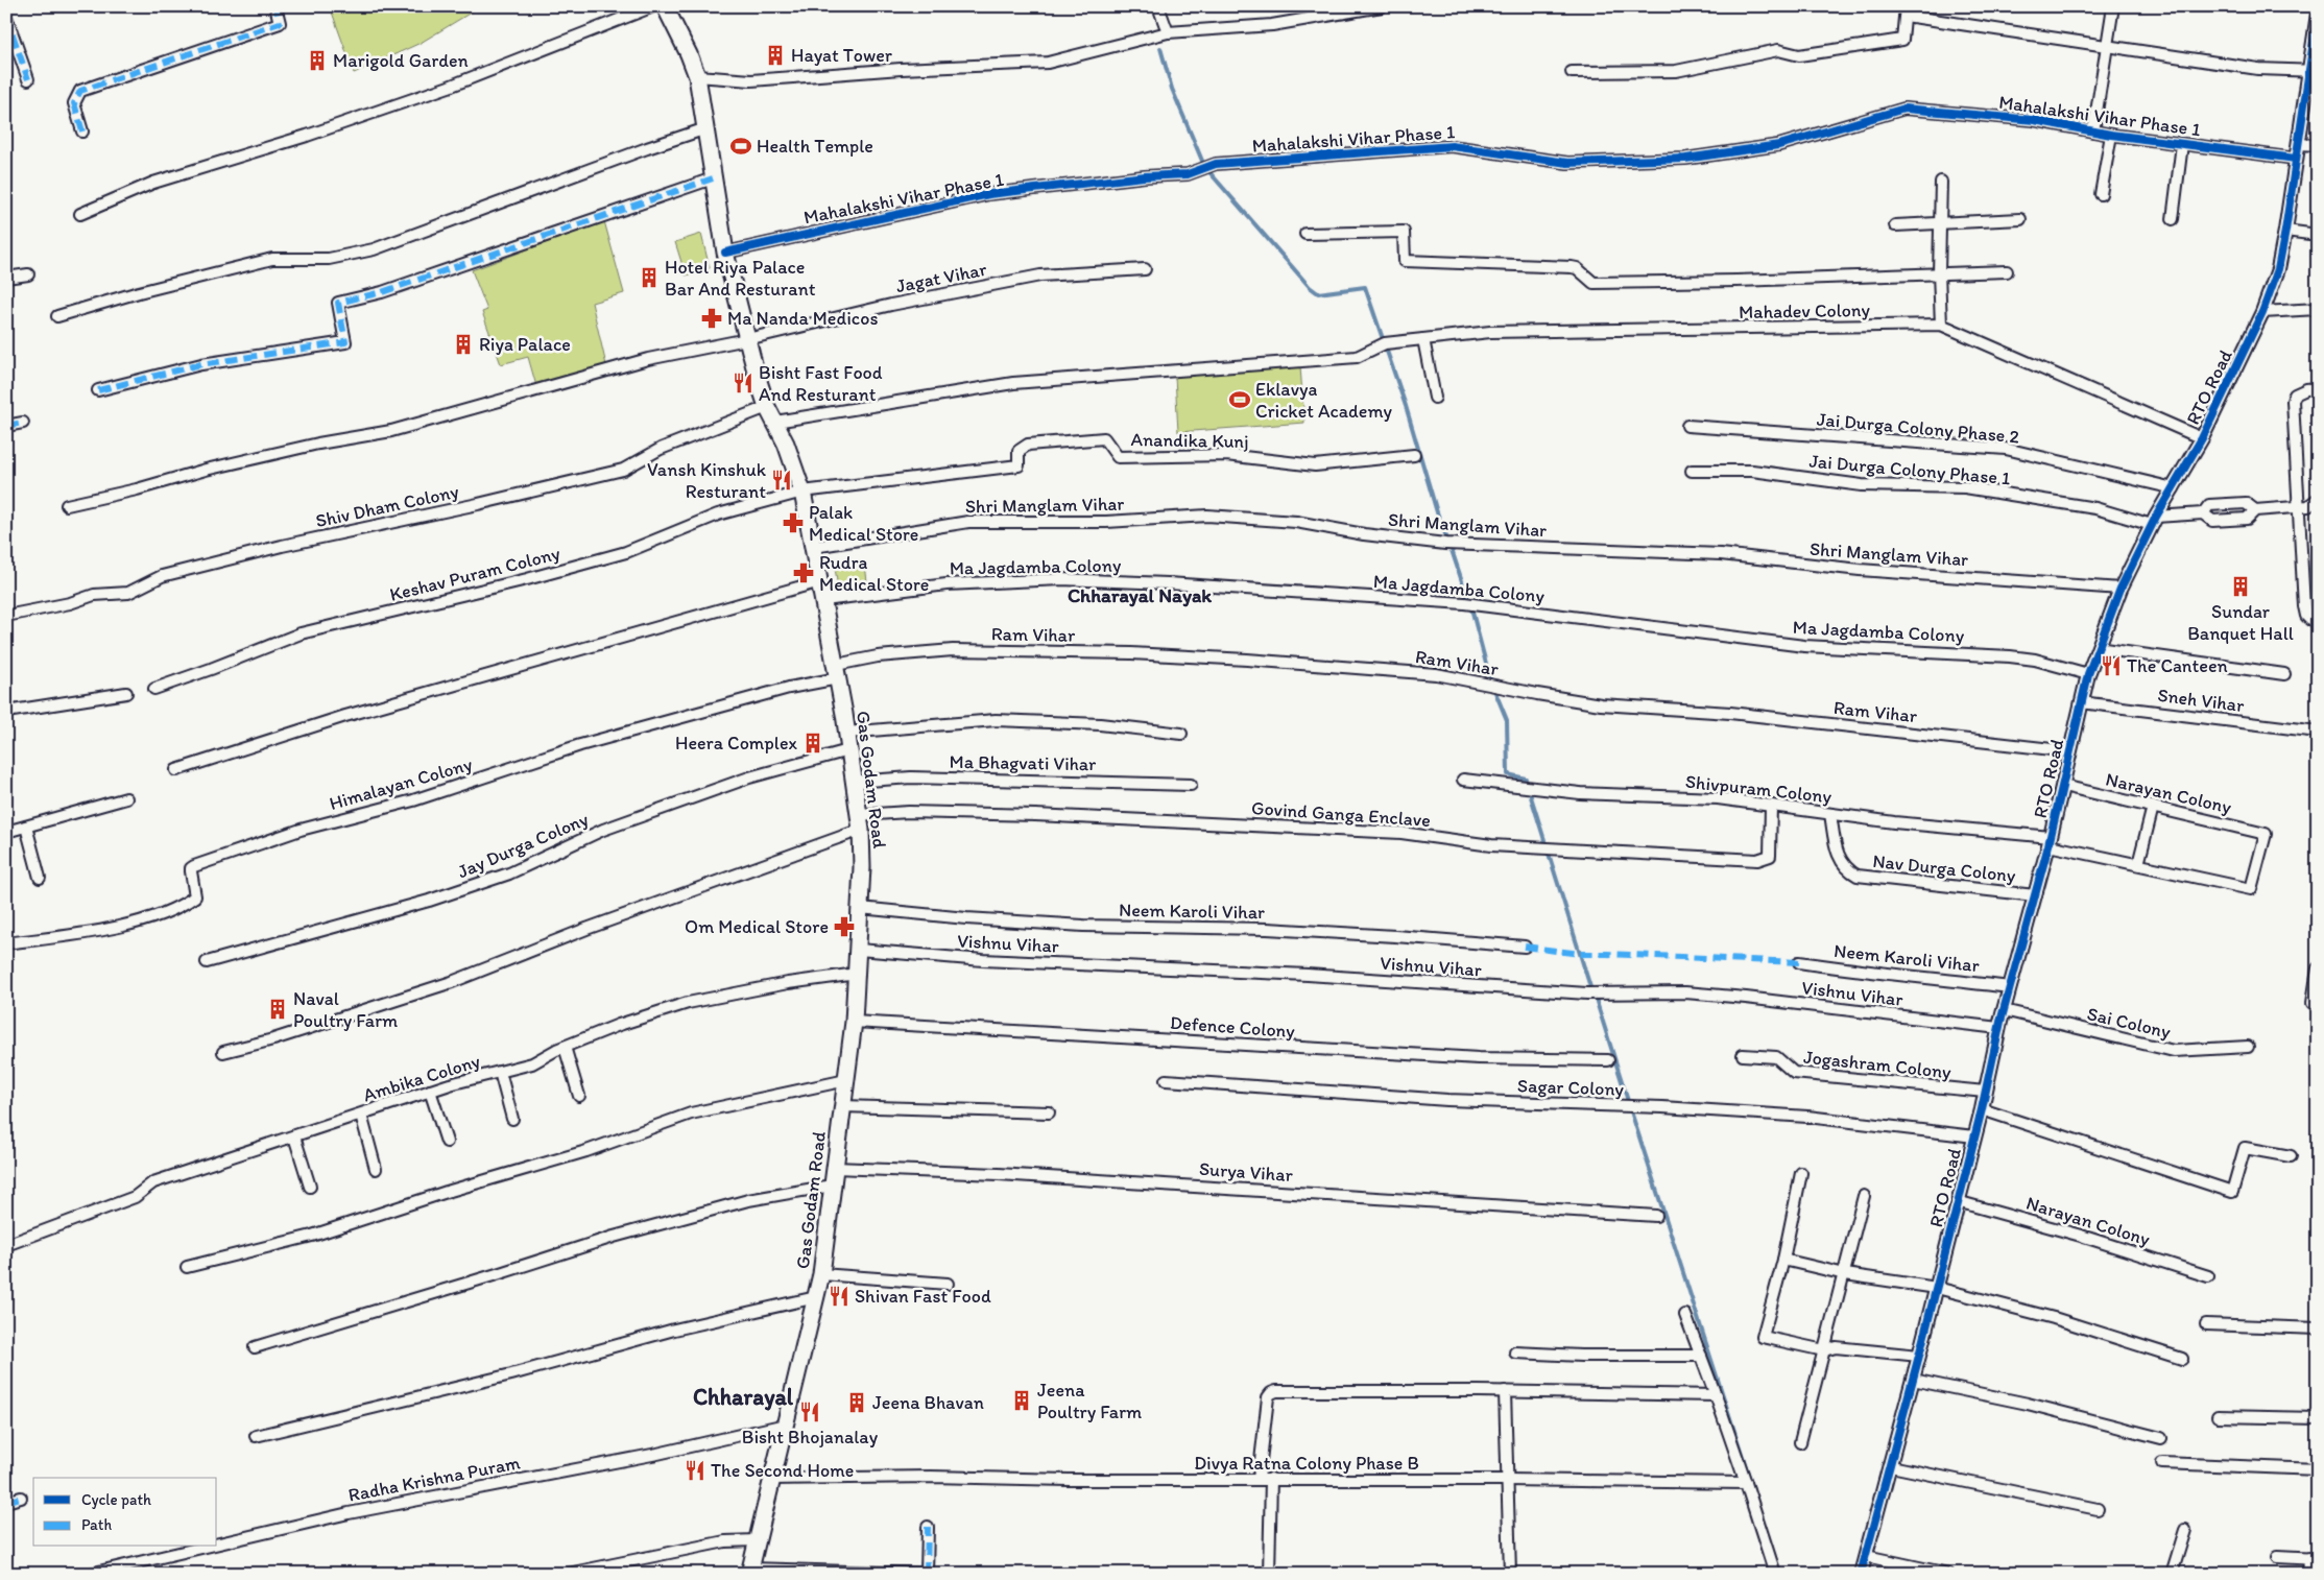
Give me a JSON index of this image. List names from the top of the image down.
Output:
{
  "streets": {
    "main road": ["Gas Godam Road"],
    "street": [
      "Mahalakshi Vihar Phase 1",
      "Jagat Vihar",
      "Mahadev Colony",
      "RTO Road",
      "Jai Durga Colony Phase 2",
      "Anandika Kunj",
      "Jai Durga Colony Phase 1",
      "Shri Manglam Vihar",
      "Shiv Dham Colony",
      "Ma Jagdamba Colony",
      "Keshav Puram Colony",
      "Ram Vihar",
      "Sneh Vihar",
      "Ma Bhagvati Vihar",
      "Himalayan Colony",
      "Shivpuram Colony",
      "Narayan Colony",
      "Govind Ganga Enclave",
      "Jay Durga Colony",
      "Nav Durga Colony",
      "Neem Karoli Vihar",
      "Vishnu Vihar",
      "Sai Colony",
      "Defence Colony",
      "Jogashram Colony",
      "Ambika Colony",
      "Sagar Colony",
      "Surya Vihar",
      "Divya Ratna Colony Phase B",
      "Radha Krishna Puram"
    ]
  },
  "crossings": [
    ["Mahalakshi Vihar Phase 1", "RTO Road"],
    ["Mahalakshi Vihar Phase 1", "Gas Godam Road"],
    ["Jagat Vihar", "Gas Godam Road"],
    ["Mahadev Colony", "RTO Road"],
    ["Mahadev Colony", "Gas Godam Road"],
    ["RTO Road", "Jai Durga Colony Phase 2"],
    ["RTO Road", "Jai Durga Colony Phase 1"],
    ["RTO Road", "Shri Manglam Vihar"],
    ["RTO Road", "Ma Jagdamba Colony"],
    ["RTO Road", "Ram Vihar"],
    ["RTO Road", "Sneh Vihar"],
    ["RTO Road", "Shivpuram Colony"],
    ["RTO Road", "Narayan Colony"],
    ["RTO Road", "Nav Durga Colony"],
    ["RTO Road", "Neem Karoli Vihar"],
    ["RTO Road", "Vishnu Vihar"],
    ["RTO Road", "Sai Colony"],
    ["RTO Road", "Jogashram Colony"],
    ["RTO Road", "Sagar Colony"],
    ["Anandika Kunj", "Keshav Puram Colony"],
    ["Anandika Kunj", "Gas Godam Road"],
    ["Shri Manglam Vihar", "Gas Godam Road"],
    ["Shiv Dham Colony", "Gas Godam Road"],
    ["Ma Jagdamba Colony", "Gas Godam Road"],
    ["Keshav Puram Colony", "Gas Godam Road"],
    ["Ram Vihar", "Gas Godam Road"],
    ["Ram Vihar", "Himalayan Colony"],
    ["Ma Bhagvati Vihar", "Gas Godam Road"],
    ["Gas Godam Road", "Himalayan Colony"],
    ["Gas Godam Road", "Govind Ganga Enclave"],
    ["Gas Godam Road", "Jay Durga Colony"],
    ["Gas Godam Road", "Neem Karoli Vihar"],
    ["Gas Godam Road", "Vishnu Vihar"],
    ["Gas Godam Road", "Defence Colony"],
    ["Gas Godam Road", "Ambika Colony"],
    ["Gas Godam Road", "Surya Vihar"],
    ["Gas Godam Road", "Divya Ratna Colony Phase B"],
    ["Gas Godam Road", "Radha Krishna Puram"],
    ["Shivpuram Colony", "Narayan Colony"],
    ["Shivpuram Colony", "Govind Ganga Enclave"],
    ["Shivpuram Colony", "Nav Durga Colony"]
  ],
  "districts": ["Chharayal Nayak", "Chharayal"],
  "places": {
    "building": [
      "Hayat Tower",
      "Marigold Garden",
      "Hotel Riya Palace Bar And Resturant",
      "Riya Palace",
      "Sundar Banquet Hall",
      "Heera Complex",
      "Naval Poultry Farm",
      "Jeena Poultry Farm",
      "Jeena Bhavan"
    ],
    "sports": ["Health Temple", "Eklavya Cricket Academy"],
    "pharmacy": [
      "Ma Nanda Medicos",
      "Palak Medical Store",
      "Rudra Medical Store",
      "Om Medical Store"
    ],
    "restaurant": [
      "Bisht Fast Food And Resturant",
      "Vansh Kinshuk Resturant",
      "The Canteen",
      "Shivan Fast Food",
      "Bisht Bhojanalay",
      "The Second Home"
    ]
  },
  "legend": ["Cycle path", "Path"]
}
